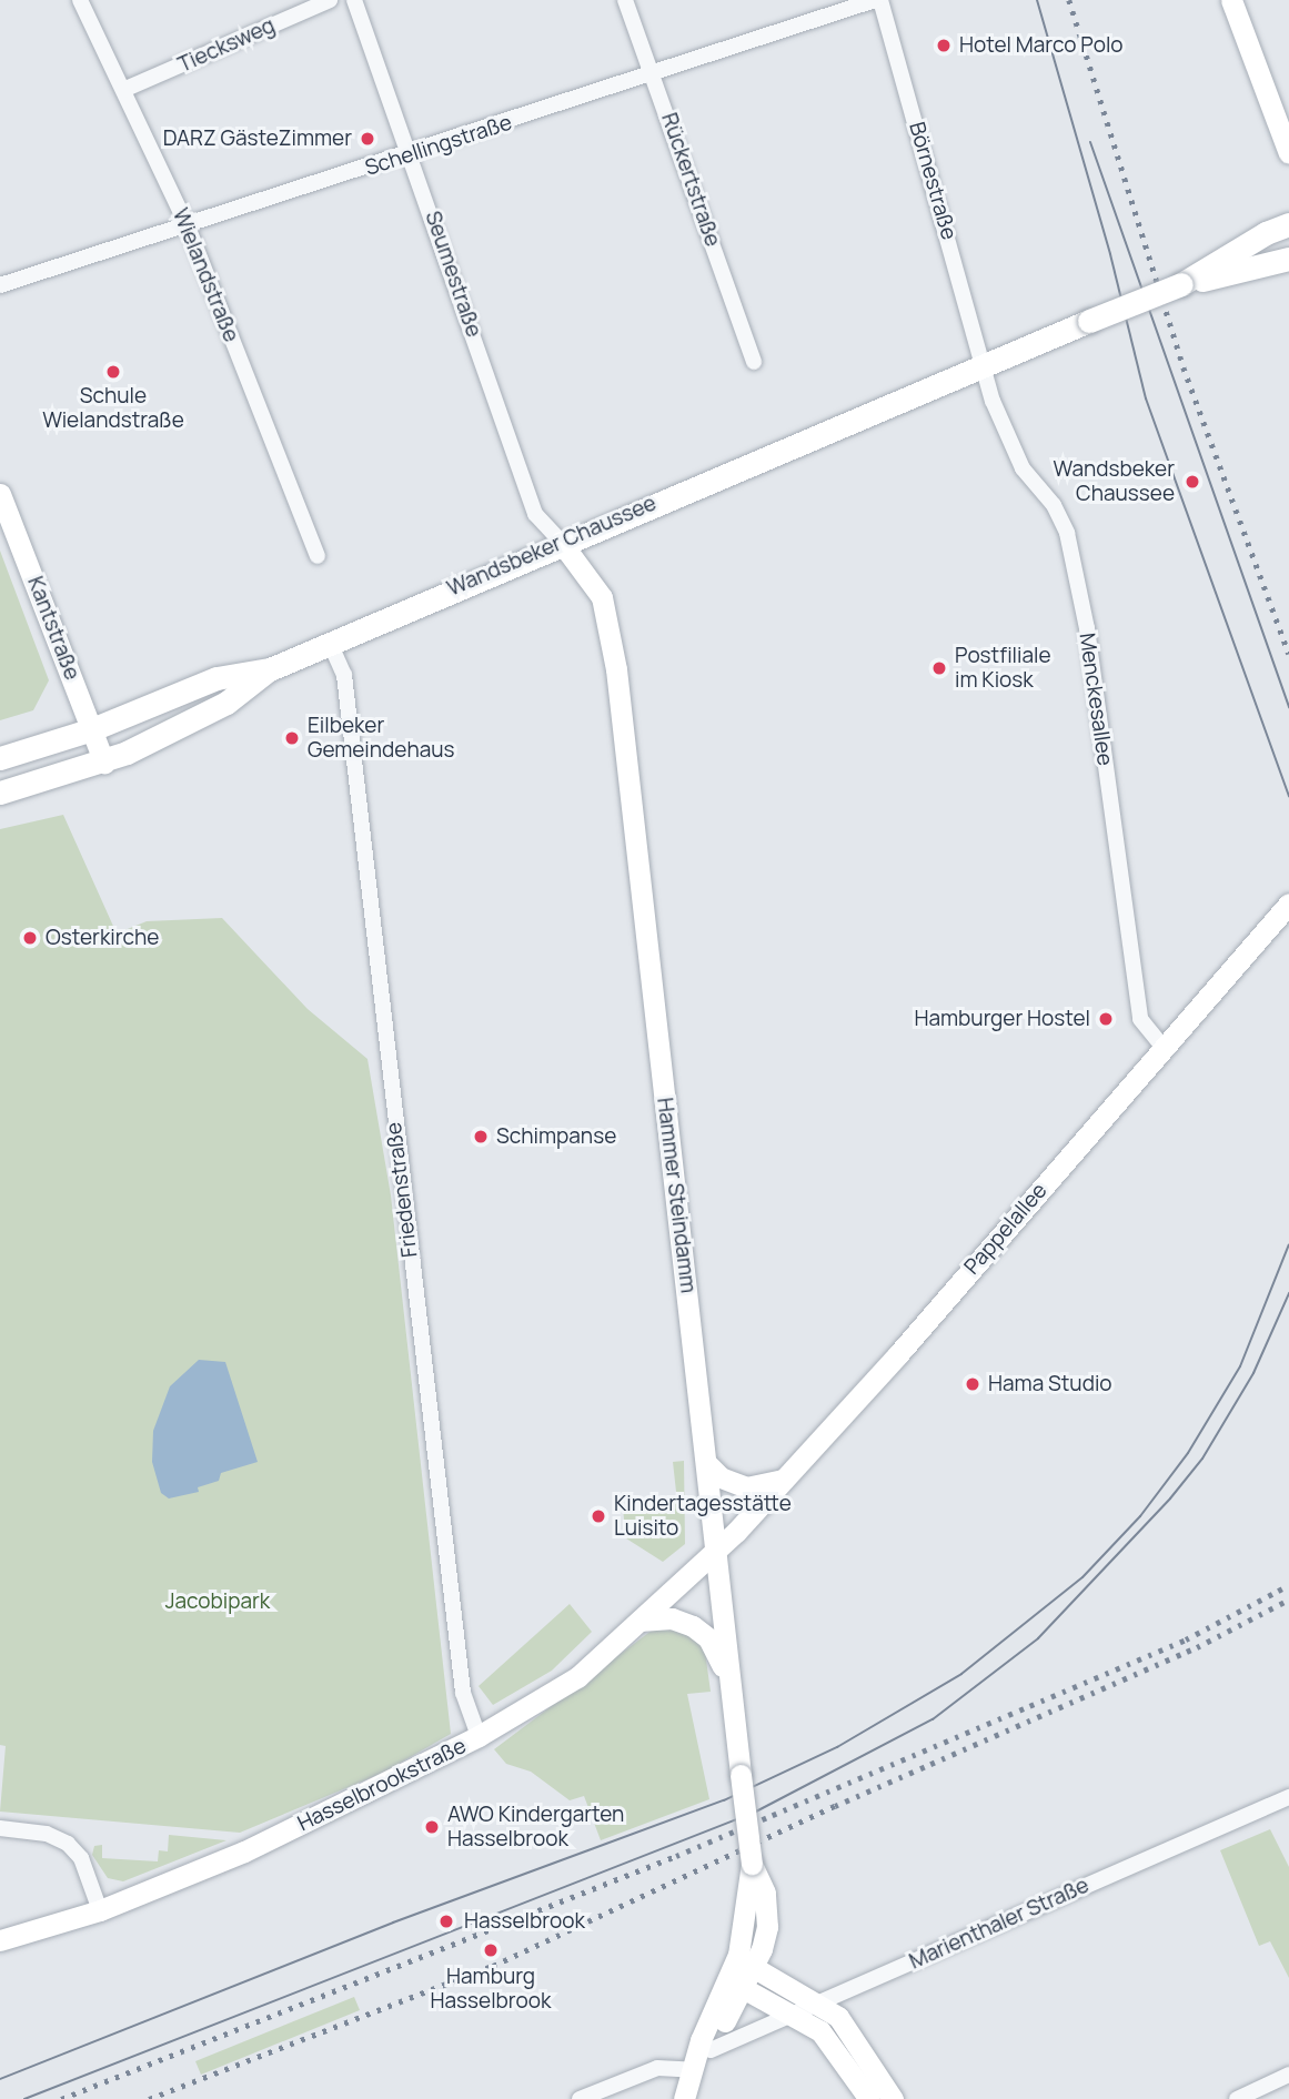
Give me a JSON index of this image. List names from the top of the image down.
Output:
{
  "streets": {
    "main road": ["Wandsbeker Chaussee"],
    "street": [
      "Tiecksweg",
      "Schellingstraße",
      "Rückertstraße",
      "Börnestraße",
      "Seumestraße",
      "Wielandstraße",
      "Kantstraße",
      "Menckesallee",
      "Friedenstraße",
      "Hammer Steindamm",
      "Pappelallee",
      "Hasselbrookstraße",
      "Marienthaler Straße"
    ]
  },
  "crossings": [
    ["Tiecksweg", "Wielandstraße"],
    ["Schellingstraße", "Rückertstraße"],
    ["Schellingstraße", "Seumestraße"],
    ["Schellingstraße", "Wielandstraße"],
    ["Börnestraße", "Wandsbeker Chaussee"],
    ["Börnestraße", "Menckesallee"],
    ["Seumestraße", "Wandsbeker Chaussee"],
    ["Seumestraße", "Hammer Steindamm"],
    ["Wandsbeker Chaussee", "Kantstraße"],
    ["Wandsbeker Chaussee", "Menckesallee"],
    ["Wandsbeker Chaussee", "Friedenstraße"],
    ["Wandsbeker Chaussee", "Hammer Steindamm"],
    ["Menckesallee", "Pappelallee"],
    ["Friedenstraße", "Hasselbrookstraße"],
    ["Hammer Steindamm", "Pappelallee"],
    ["Hammer Steindamm", "Hasselbrookstraße"],
    ["Hammer Steindamm", "Marienthaler Straße"],
    ["Pappelallee", "Hasselbrookstraße"]
  ],
  "parks": ["Jacobipark"],
  "places": [
    "Hotel Marco Polo",
    "DARZ GästeZimmer",
    "Schule Wielandstraße",
    "Wandsbeker Chaussee",
    "Postfiliale im Kiosk",
    "Eilbeker Gemeindehaus",
    "Osterkirche",
    "Hamburger Hostel",
    "Schimpanse",
    "Hama Studio",
    "Kindertagesstätte Luisito",
    "AWO Kindergarten Hasselbrook",
    "Hasselbrook",
    "Hamburg Hasselbrook"
  ]
}
